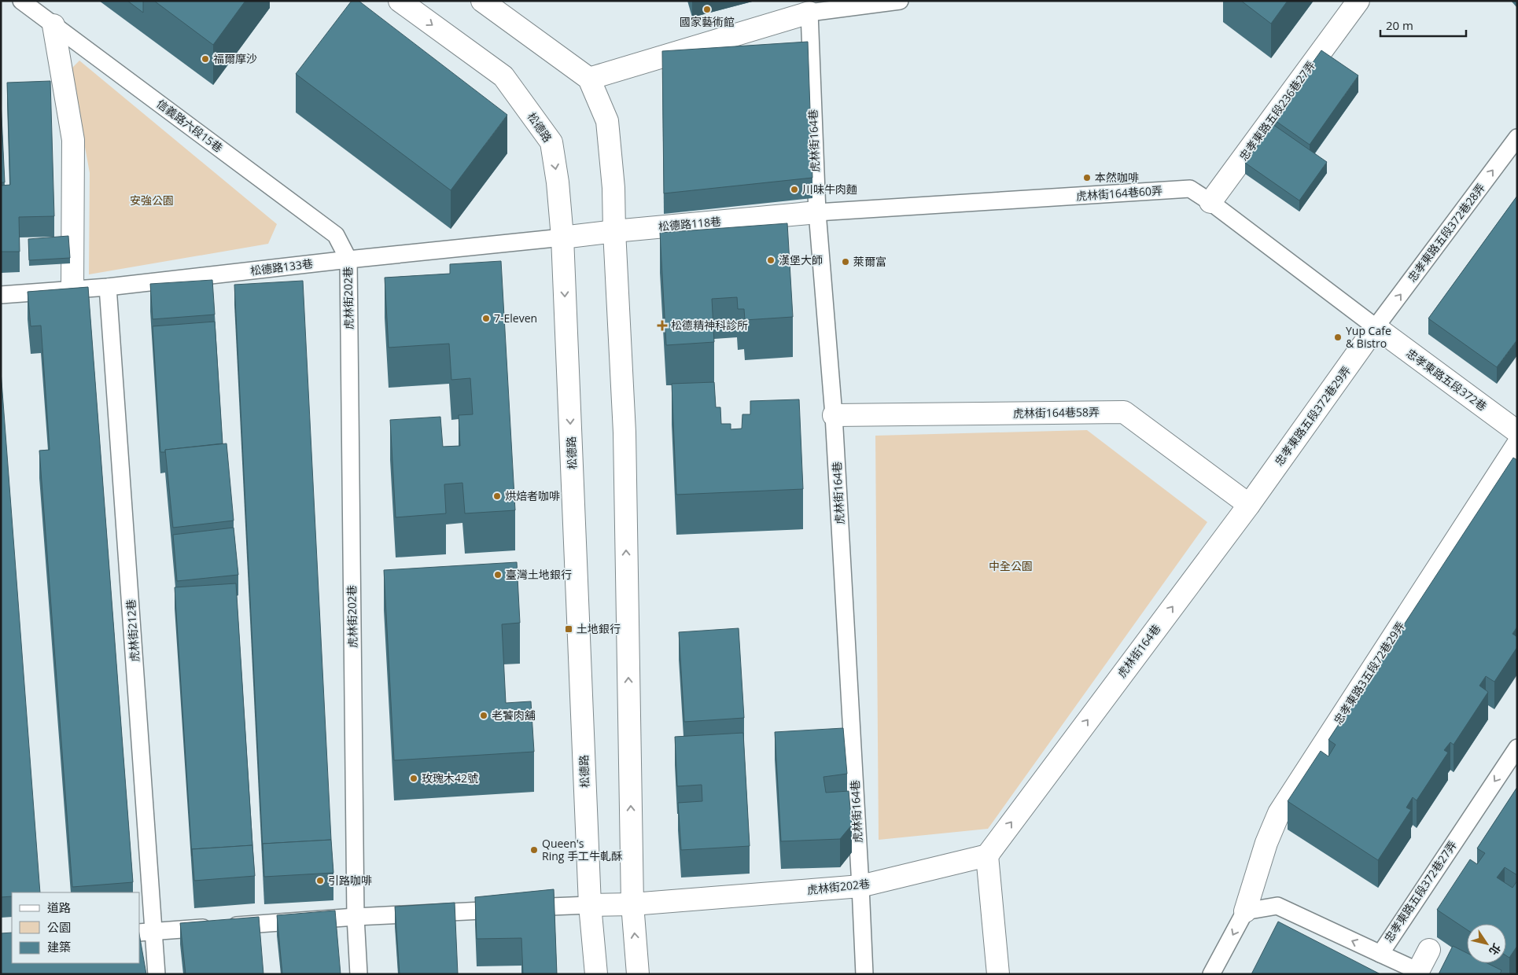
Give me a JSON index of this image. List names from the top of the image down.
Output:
{
  "streets": {
    "street": [
      "忠孝東路五段236巷27弄",
      "松德路",
      "虎林街164巷",
      "松德路118巷",
      "虎林街202巷",
      "忠孝東路五段372巷",
      "虎林街164巷58弄",
      "忠孝東路五段372巷29弄",
      "忠孝東路3五段72巷29弄"
    ],
    "lane": [
      "信義路六段15巷",
      "虎林街164巷60弄",
      "忠孝東路五段372巷28弄",
      "松德路133巷",
      "虎林街212巷",
      "忠孝東路五段372巷27弄"
    ]
  },
  "crossings": [
    ["忠孝東路五段236巷27弄", "虎林街164巷60弄"],
    ["信義路六段15巷", "松德路133巷"],
    ["信義路六段15巷", "虎林街202巷"],
    ["松德路", "松德路118巷"],
    ["松德路", "松德路133巷"],
    ["松德路", "虎林街202巷"],
    ["虎林街164巷", "虎林街164巷60弄"],
    ["虎林街164巷", "松德路118巷"],
    ["虎林街164巷", "虎林街202巷"],
    ["虎林街164巷", "虎林街164巷58弄"],
    ["虎林街164巷", "忠孝東路五段372巷29弄"],
    ["虎林街164巷60弄", "松德路118巷"],
    ["虎林街164巷60弄", "忠孝東路五段372巷28弄"],
    ["虎林街164巷60弄", "忠孝東路五段372巷"],
    ["虎林街164巷60弄", "忠孝東路五段372巷29弄"],
    ["松德路118巷", "松德路133巷"],
    ["忠孝東路五段372巷28弄", "忠孝東路五段372巷"],
    ["忠孝東路五段372巷28弄", "忠孝東路五段372巷29弄"],
    ["松德路133巷", "虎林街202巷"],
    ["松德路133巷", "虎林街212巷"],
    ["忠孝東路五段372巷", "忠孝東路五段372巷29弄"],
    ["虎林街164巷58弄", "忠孝東路五段372巷29弄"],
    ["忠孝東路3五段72巷29弄", "忠孝東路五段372巷27弄"]
  ],
  "one_way": ["忠孝東路五段372巷28弄", "忠孝東路五段372巷27弄"],
  "parks": ["安強公園", "中全公園"],
  "places": {
    "other": [
      "國家藝術館",
      "福爾摩沙",
      "本然咖啡",
      "川味牛肉麵",
      "漢堡大師",
      "萊爾富",
      "7-Eleven",
      "Yup Cafe & Bistro",
      "烘焙者咖啡",
      "臺灣土地銀行",
      "老饕肉舖",
      "玫瑰木42號",
      "Queen's Ring 手工牛軋酥",
      "引路咖啡"
    ],
    "health": ["松德精神科診所"],
    "transit": ["土地銀行"]
  },
  "legend": ["道路", "公園", "建築"],
  "scale_bar": "20 m",
  "north": "bottom right"
}
